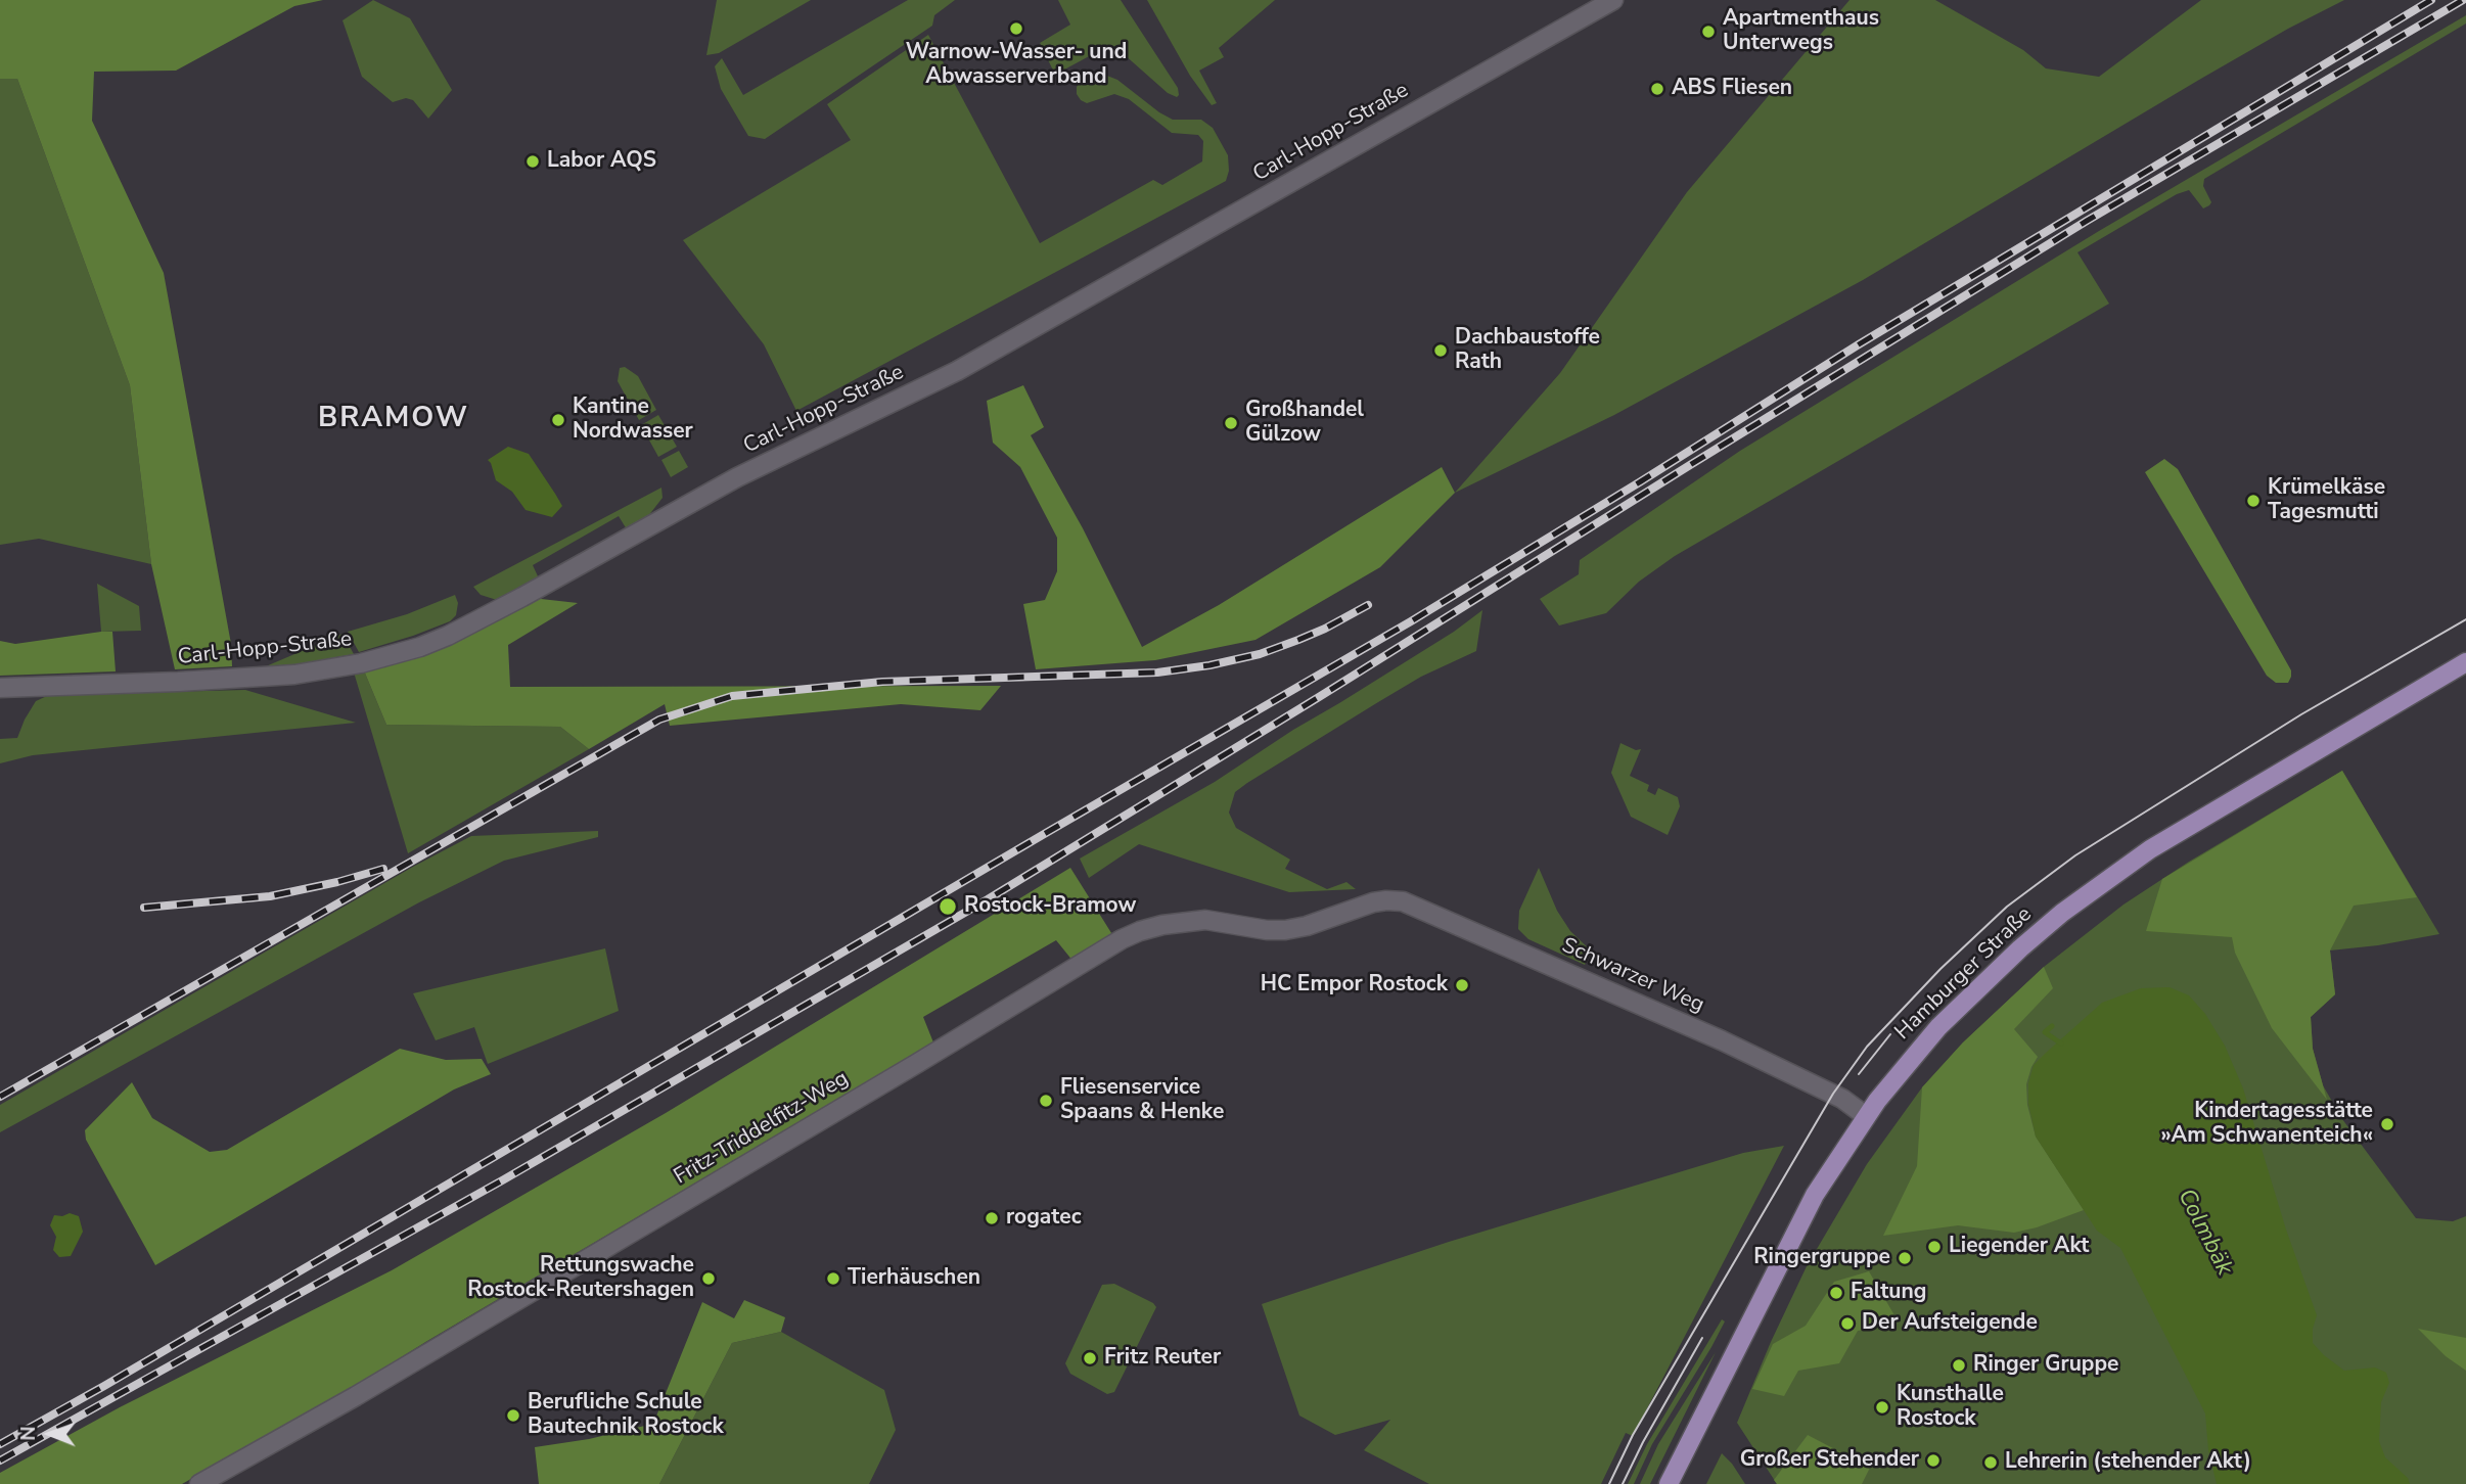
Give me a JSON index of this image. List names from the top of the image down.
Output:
{
  "streets": {
    "main road": ["Hamburger Straße"],
    "street": ["Carl-Hopp-Straße", "Schwarzer Weg", "Fritz-Triddelfitz-Weg"]
  },
  "crossings": [
    ["Hamburger Straße", "Schwarzer Weg"],
    ["Schwarzer Weg", "Fritz-Triddelfitz-Weg"]
  ],
  "districts": ["BRAMOW"],
  "water": ["Colmbäk"],
  "places": [
    "Warnow-Wasser- und Abwasserverband",
    "Apartmenthaus Unterwegs",
    "ABS Fliesen",
    "Labor AQS",
    "Dachbaustoffe Rath",
    "Kantine Nordwasser",
    "Großhandel Gülzow",
    "Krümelkäse Tagesmutti",
    "Rostock-Bramow",
    "HC Empor Rostock",
    "Fliesenservice Spaans & Henke",
    "Kindertagesstätte »Am Schwanenteich«",
    "rogatec",
    "Liegender Akt",
    "Ringergruppe",
    "Rettungswache Rostock-Reutershagen",
    "Tierhäuschen",
    "Faltung",
    "Der Aufsteigende",
    "Fritz Reuter",
    "Ringer Gruppe",
    "Kunsthalle Rostock",
    "Berufliche Schule Bautechnik Rostock",
    "Großer Stehender",
    "Lehrerin (stehender Akt)"
  ],
  "north": "left"
}
